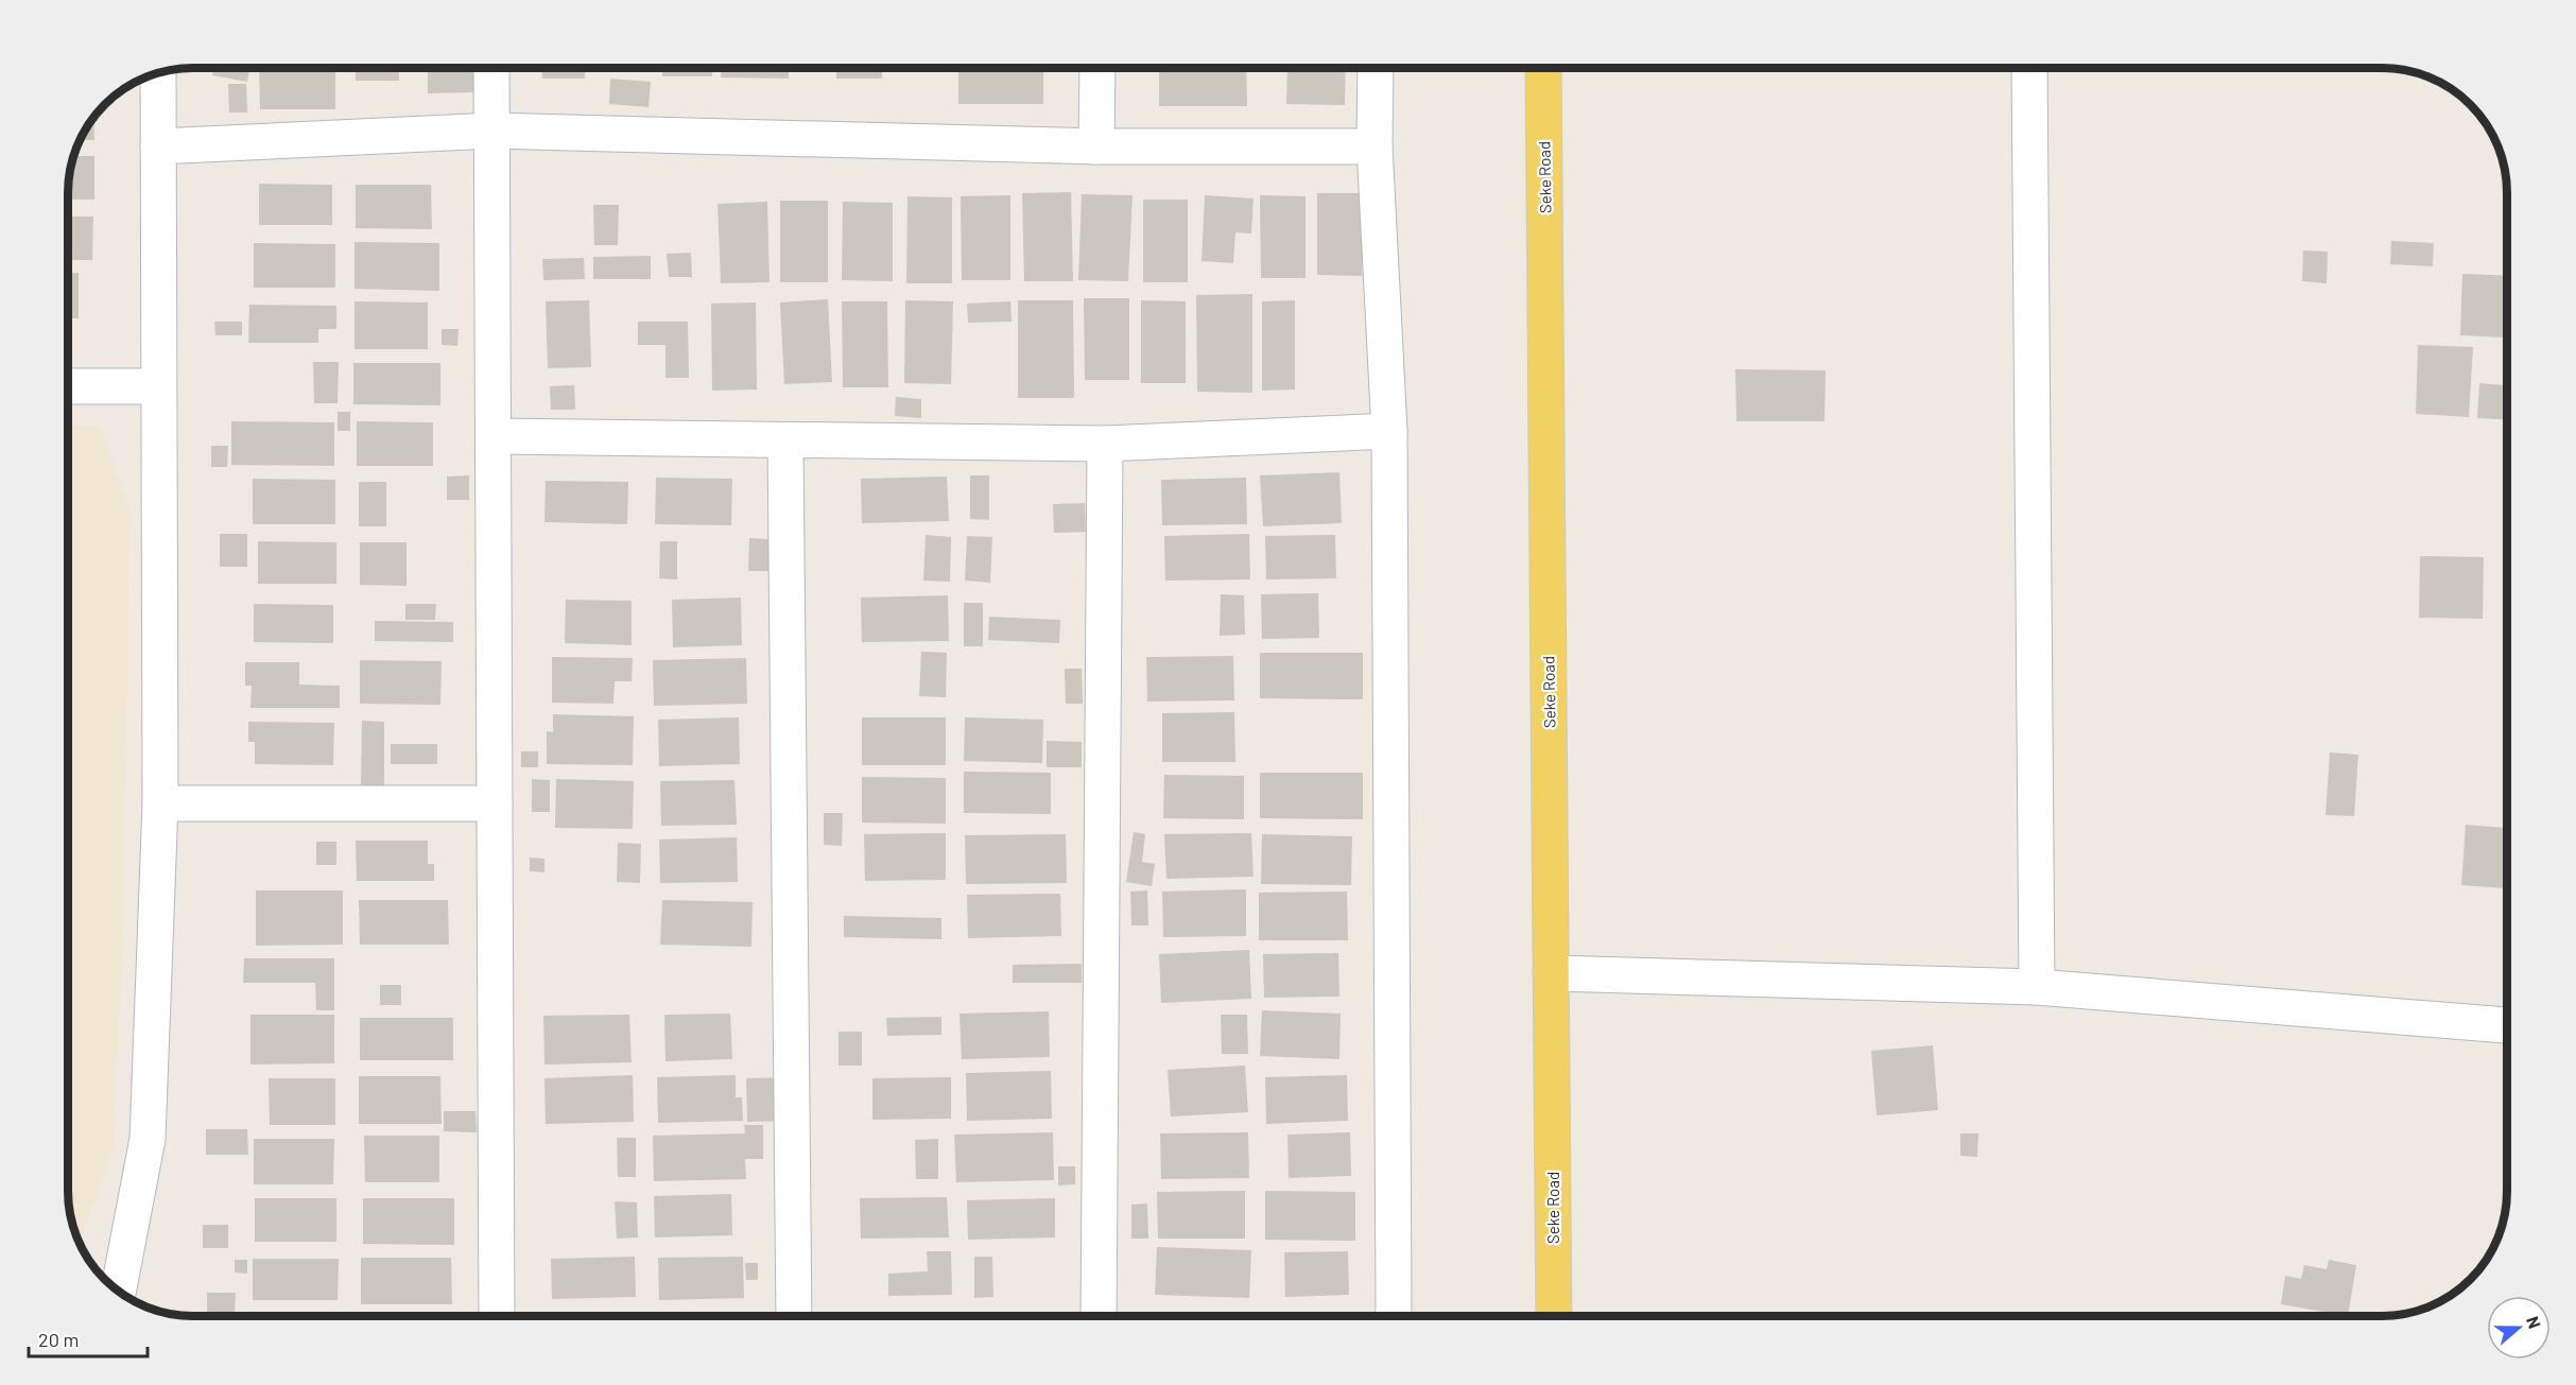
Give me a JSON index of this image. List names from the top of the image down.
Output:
{
  "streets": {
    "main road": ["Seke Road"]
  },
  "scale_bar": "20 m",
  "north": "right"
}
